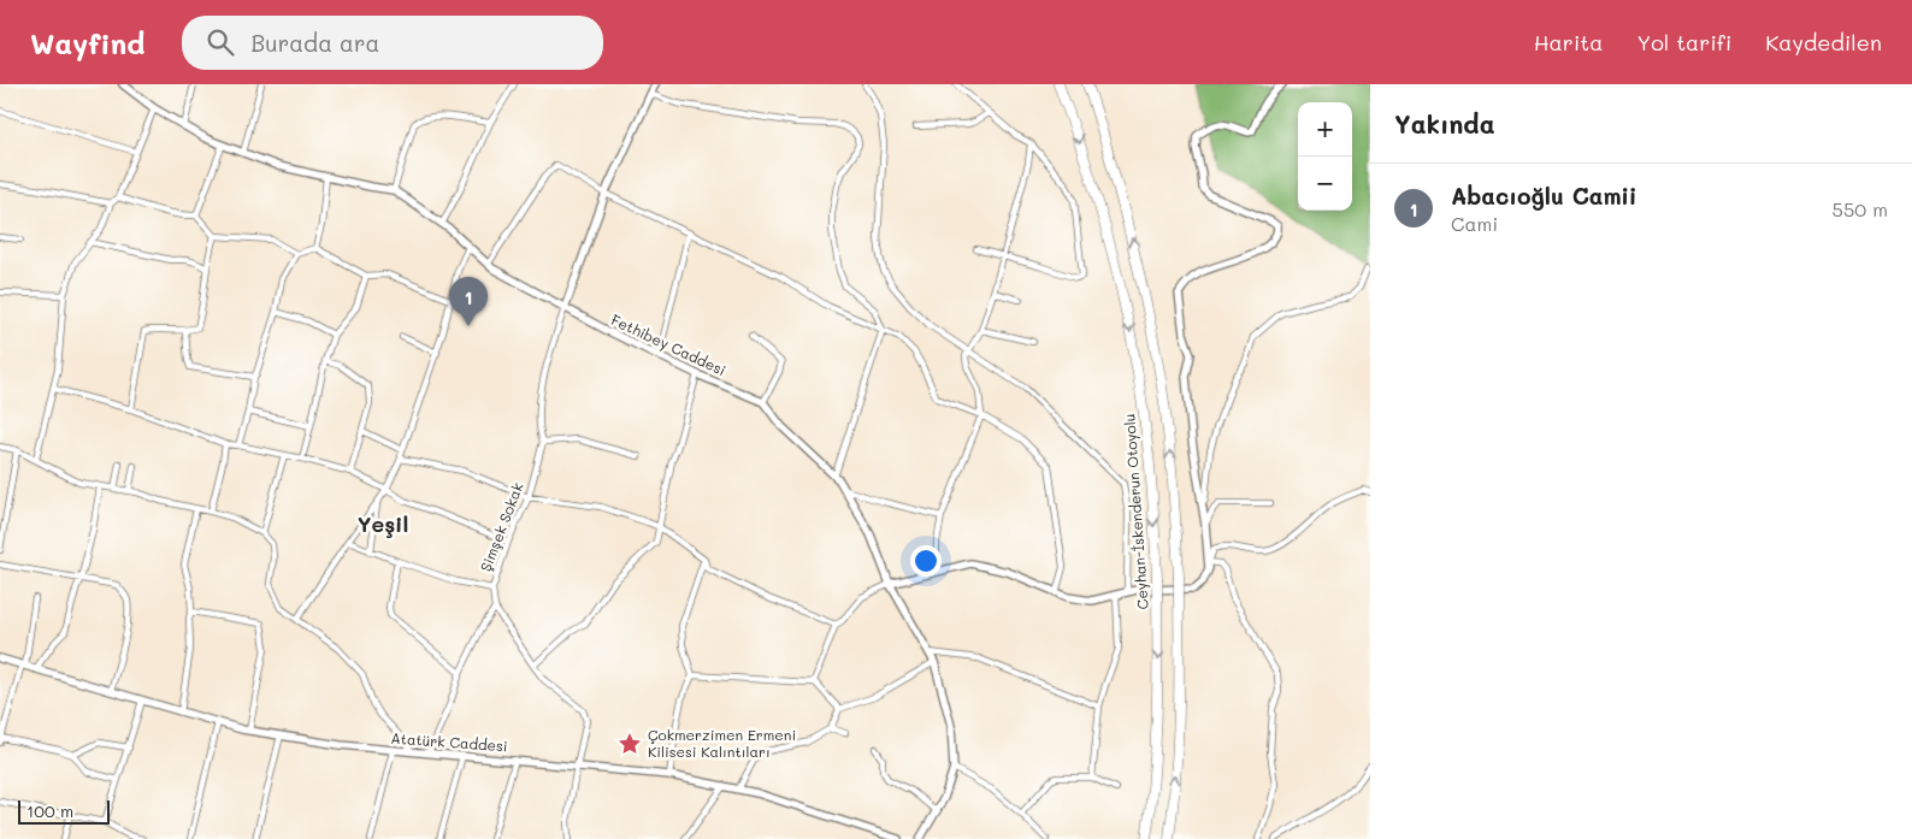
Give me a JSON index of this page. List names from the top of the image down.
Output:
{
  "streets": {
    "highway": ["Ceyhan-İskenderun Otoyolu"],
    "street": ["Fethibey Caddesi", "Şimşek Sokak", "Atatürk Caddesi"]
  },
  "districts": ["Yeşil"],
  "places": {
    "place": ["Çokmerzimen Ermeni Kilisesi Kalıntıları"]
  },
  "scale_bar": "100 m",
  "page": {
    "header": "Wayfind",
    "search": "Burada ara",
    "nav": ["Harita", "Yol tarifi", "Kaydedilen"],
    "heading": "Yakında",
    "map_buttons": ["+", "−"],
    "list": [
      {
        "mark": "1",
        "name": "Abacıoğlu Camii",
        "note": "Cami",
        "value": "550 m"
      }
    ],
    "pins": "1",
    "scale": "100 m"
  }
}
